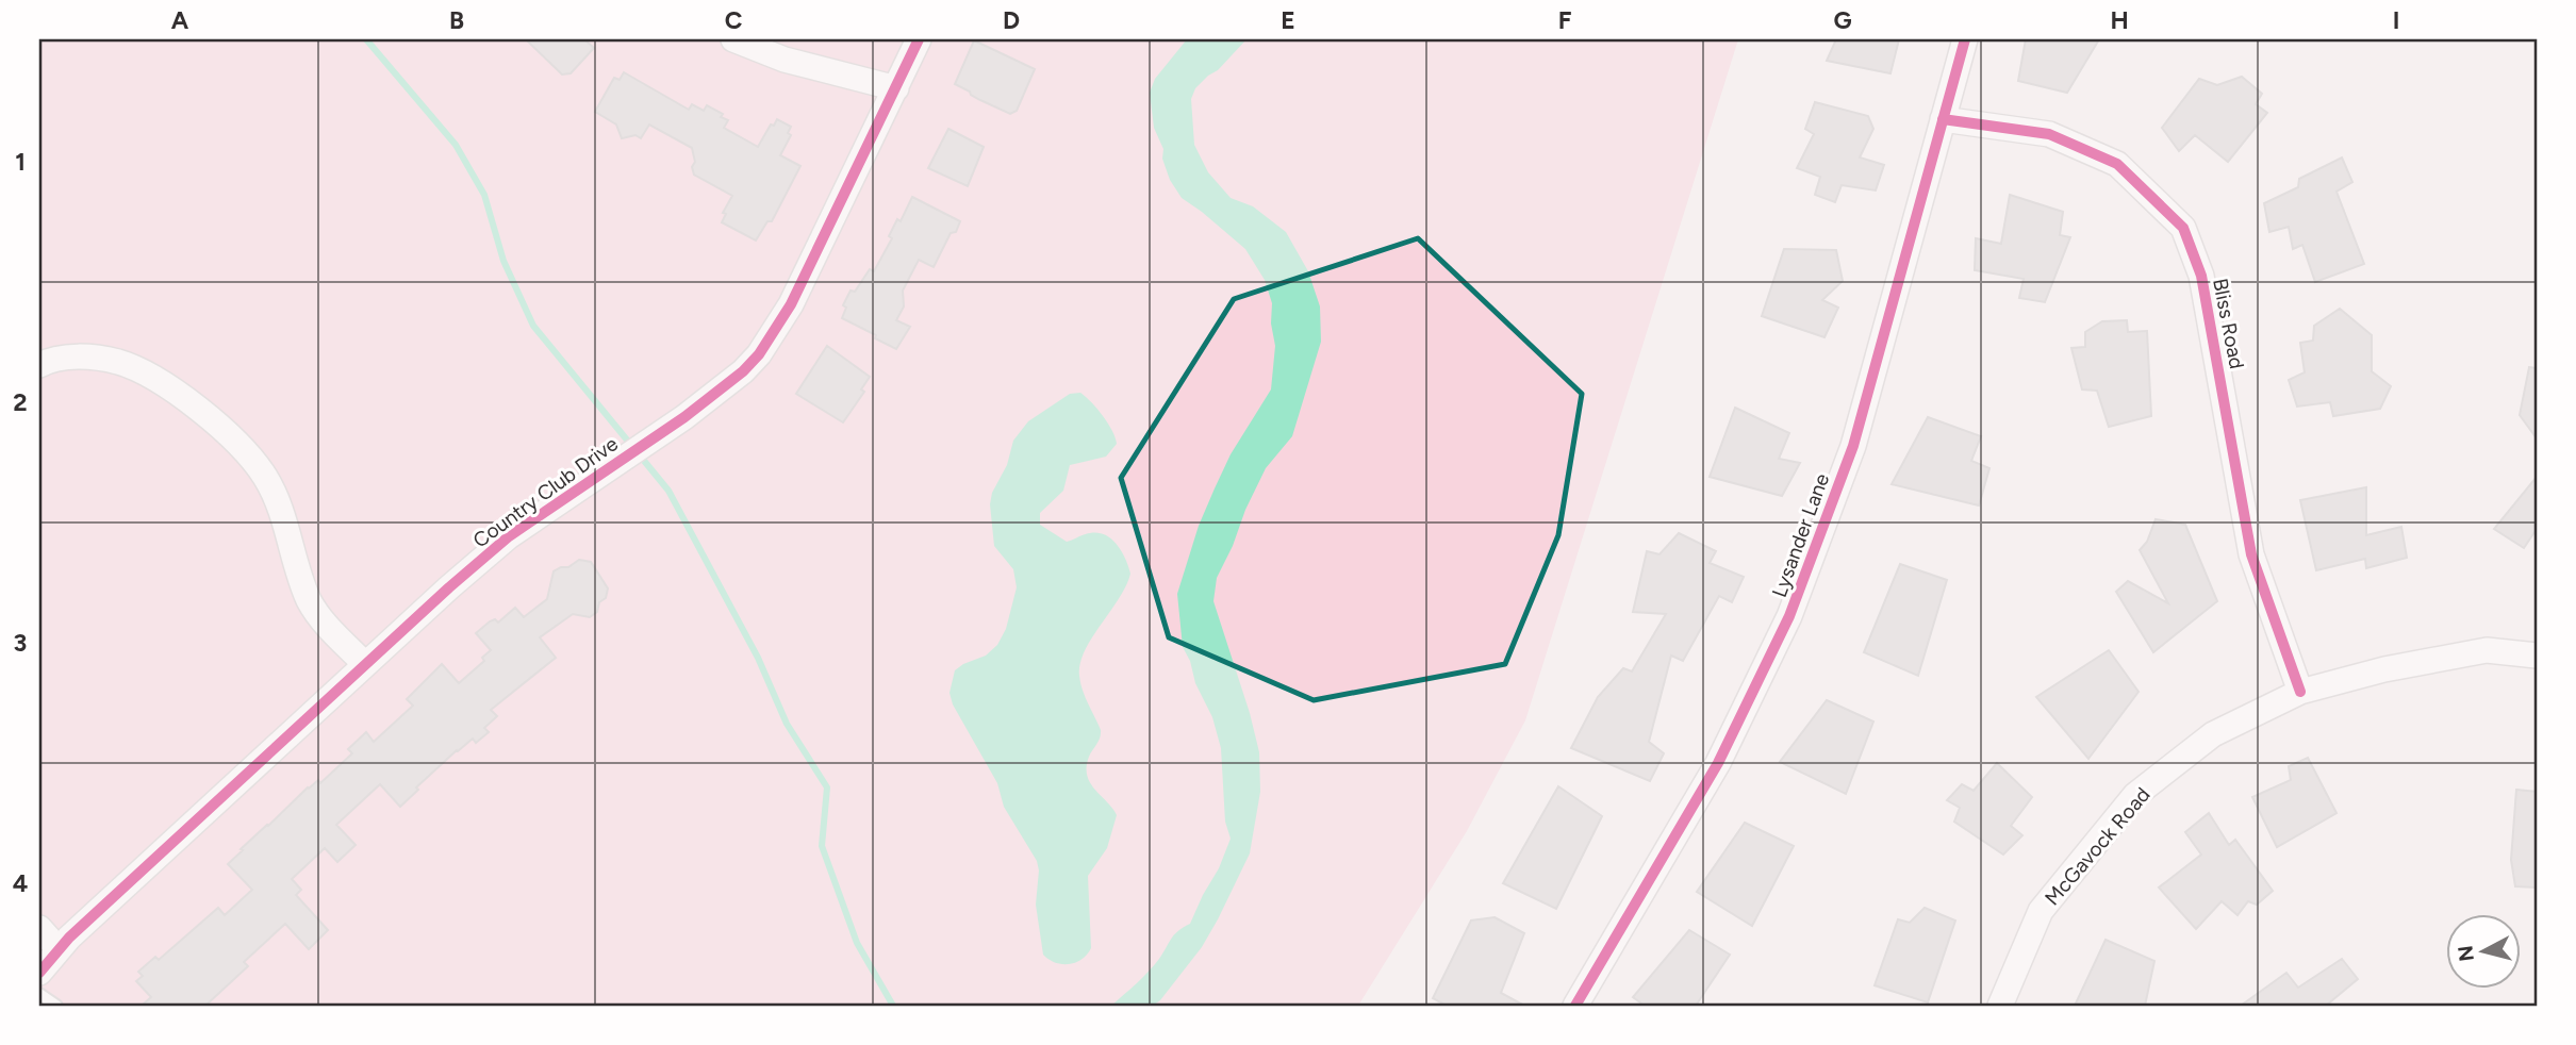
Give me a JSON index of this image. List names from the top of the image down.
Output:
{
  "streets": {
    "street": [
      "Bliss Road",
      "Country Club Drive",
      "Lysander Lane",
      "McGavock Road"
    ]
  },
  "crossings": [
    ["Bliss Road", "Lysander Lane"],
    ["Bliss Road", "McGavock Road"]
  ],
  "north": "left",
  "grid": {
    "columns": [
      "A",
      "B",
      "C",
      "D",
      "E",
      "F",
      "G",
      "H",
      "I"
    ],
    "rows": [
      "1",
      "2",
      "3",
      "4"
    ]
  }
}
